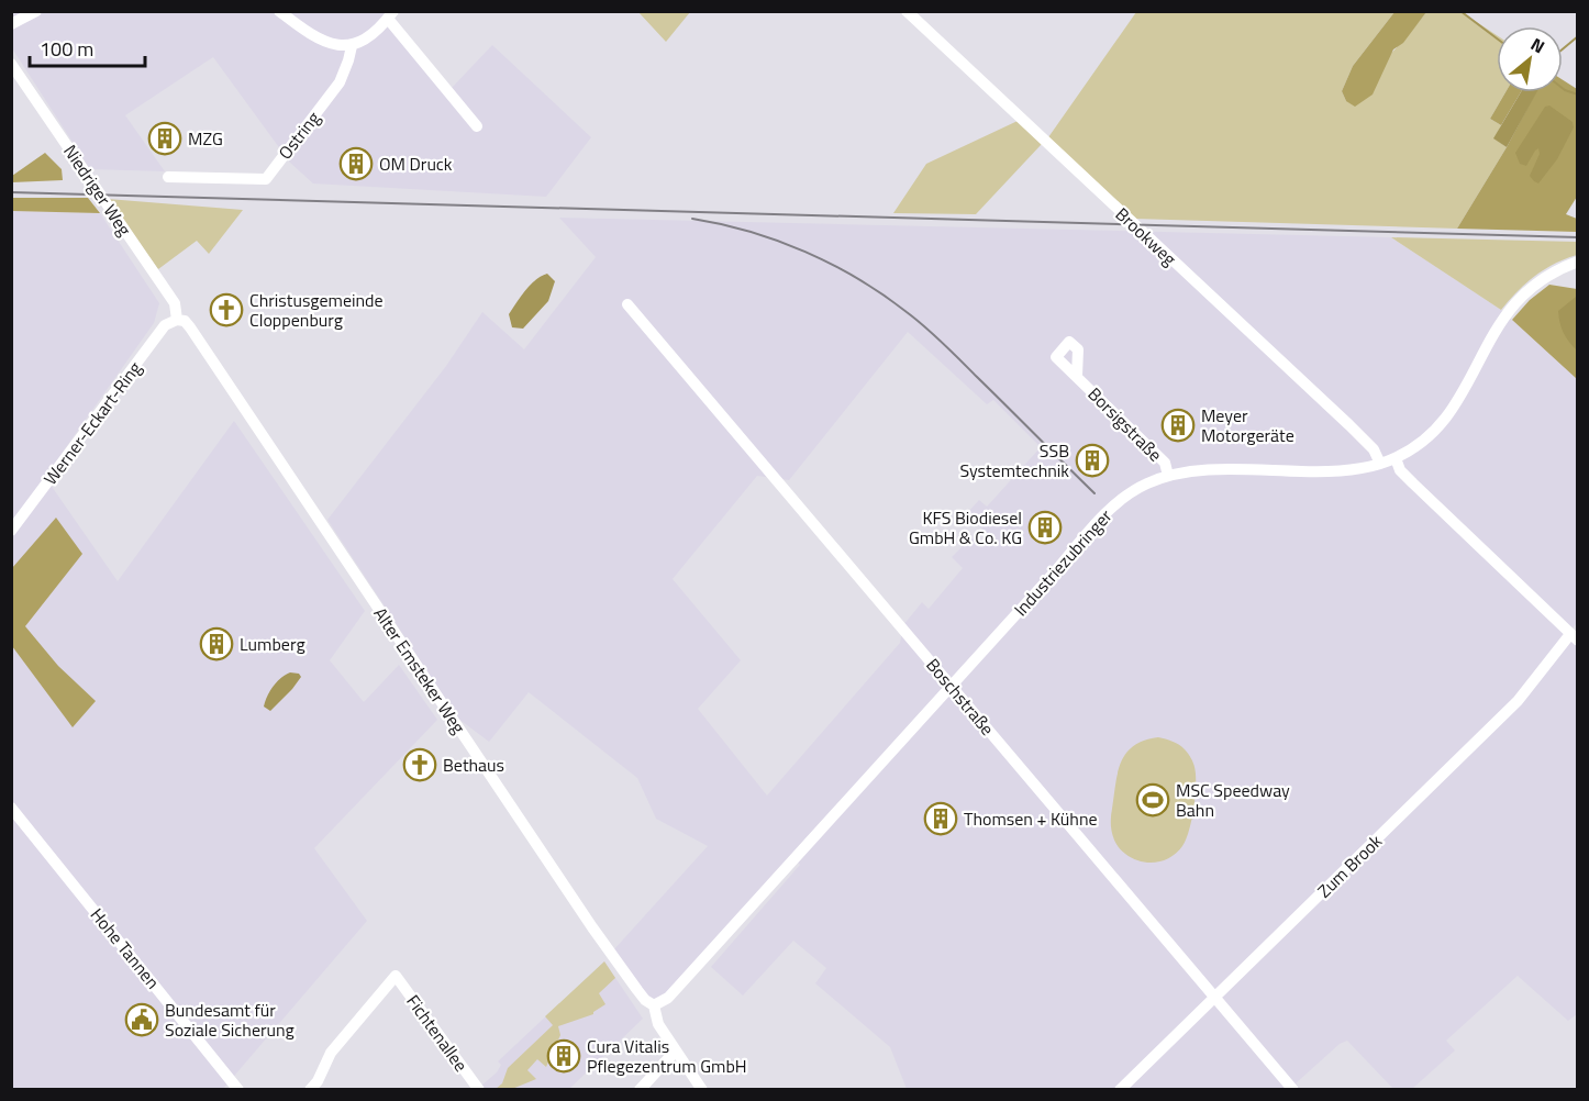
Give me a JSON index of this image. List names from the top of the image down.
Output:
{
  "streets": {
    "street": [
      "Ostring",
      "Niedriger Weg",
      "Brookweg",
      "Werner-Eckart-Ring",
      "Borsigstraße",
      "Industriezubringer",
      "Alter Emsteker Weg",
      "Boschstraße",
      "Zum Brook",
      "Hohe Tannen",
      "Fichtenallee"
    ]
  },
  "crossings": [
    ["Niedriger Weg", "Werner-Eckart-Ring"],
    ["Niedriger Weg", "Alter Emsteker Weg"],
    ["Brookweg", "Industriezubringer"],
    ["Werner-Eckart-Ring", "Alter Emsteker Weg"],
    ["Borsigstraße", "Industriezubringer"],
    ["Industriezubringer", "Alter Emsteker Weg"],
    ["Industriezubringer", "Boschstraße"],
    ["Boschstraße", "Zum Brook"]
  ],
  "places": {
    "building": [
      "MZG",
      "OM Druck",
      "Meyer Motorgeräte",
      "SSB Systemtechnik",
      "KFS Biodiesel GmbH & Co. KG",
      "Lumberg",
      "Thomsen + Kühne",
      "Cura Vitalis Pflegezentrum GmbH"
    ],
    "church": ["Christusgemeinde Cloppenburg", "Bethaus"],
    "sports": ["MSC Speedway Bahn"],
    "public building": ["Bundesamt für Soziale Sicherung"]
  },
  "scale_bar": "100 m",
  "north": "top right"
}
